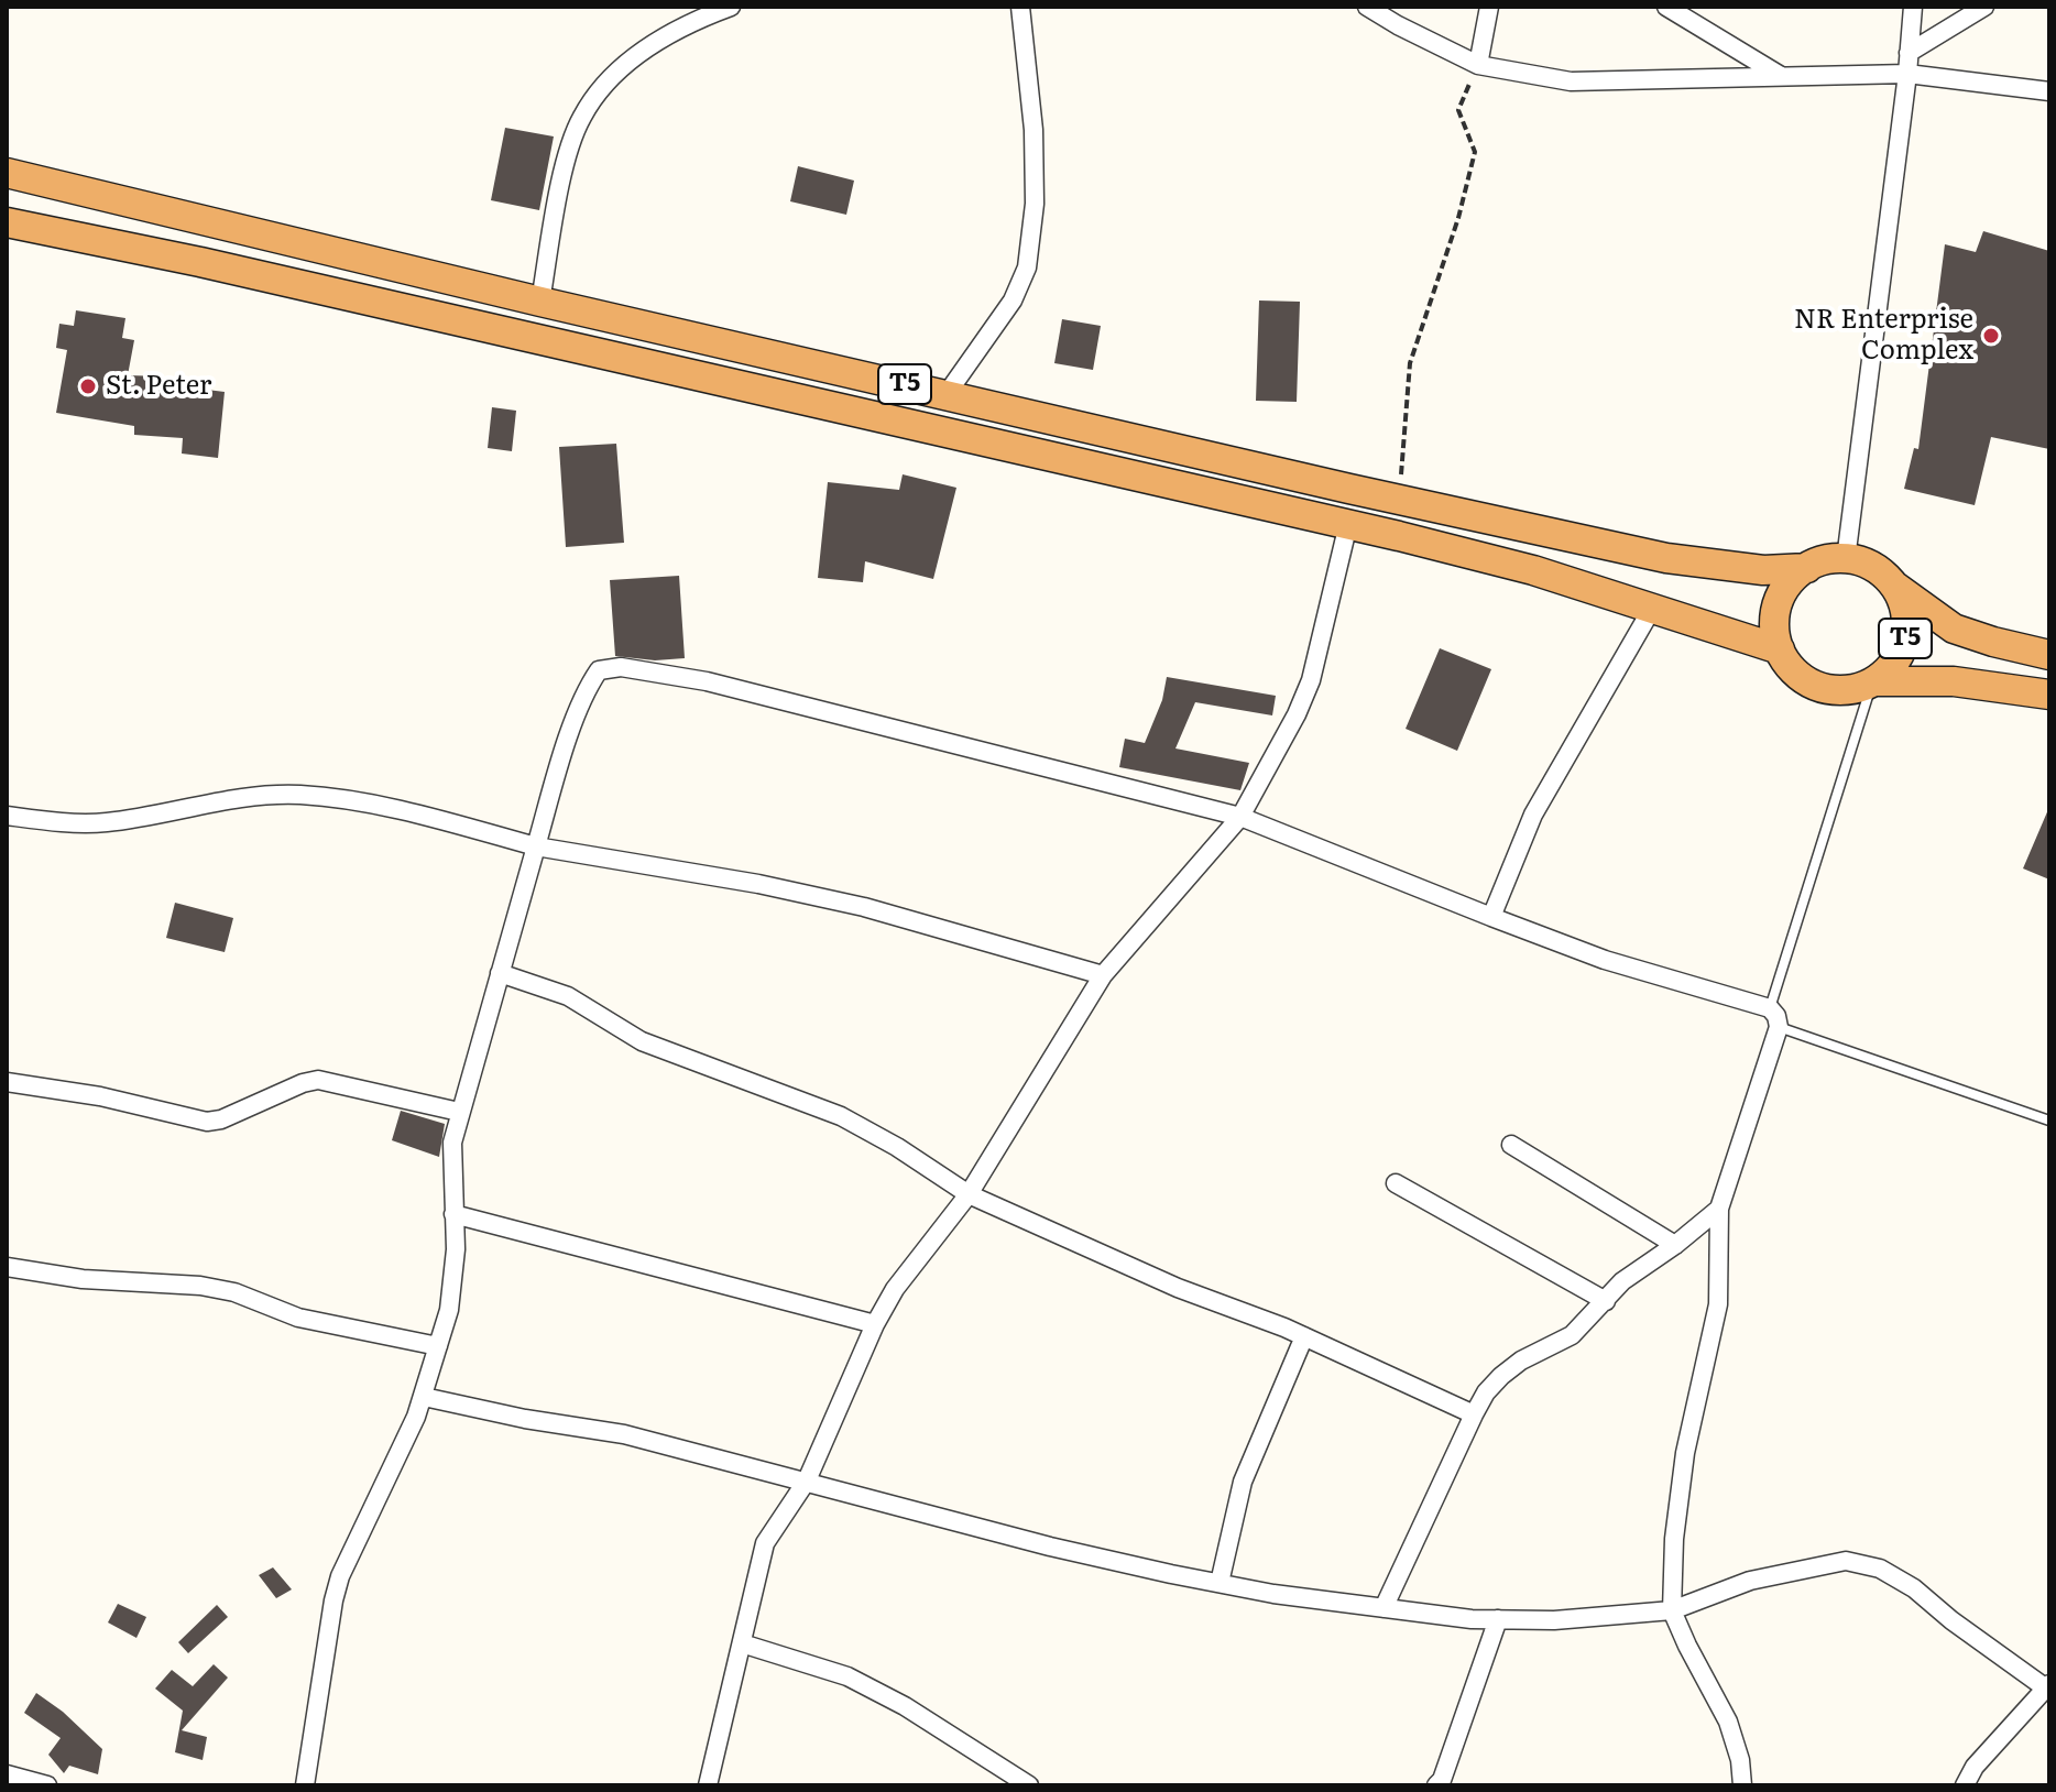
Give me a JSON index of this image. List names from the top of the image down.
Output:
{
  "streets": {
    "highway": ["T5"]
  },
  "places": ["NR Enterprise Complex", "St. Peter"]
}
